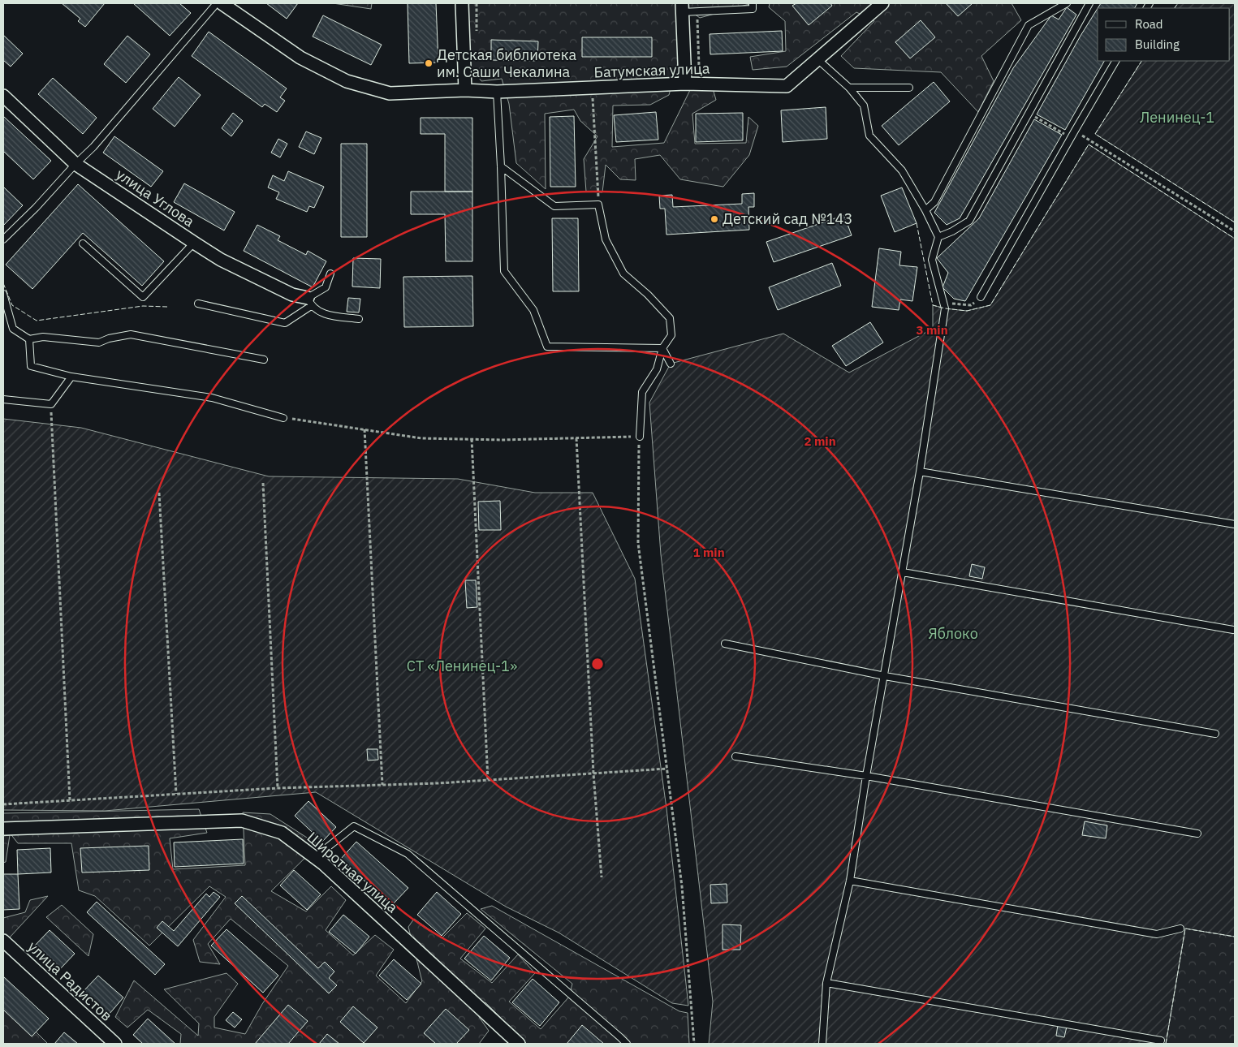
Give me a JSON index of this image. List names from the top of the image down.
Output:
{
  "streets": {
    "street": [
      "Батумская улица",
      "улица Углова",
      "Широтная улица",
      "улица Радистов"
    ]
  },
  "parks": ["Ленинец-1", "Яблоко", "СТ «Ленинец-1»"],
  "places": ["Детская библиотека им. Саши Чекалина", "Детский сад №143"],
  "legend": ["Road", "Building"],
  "rings": ["3 min", "2 min", "1 min"]
}
